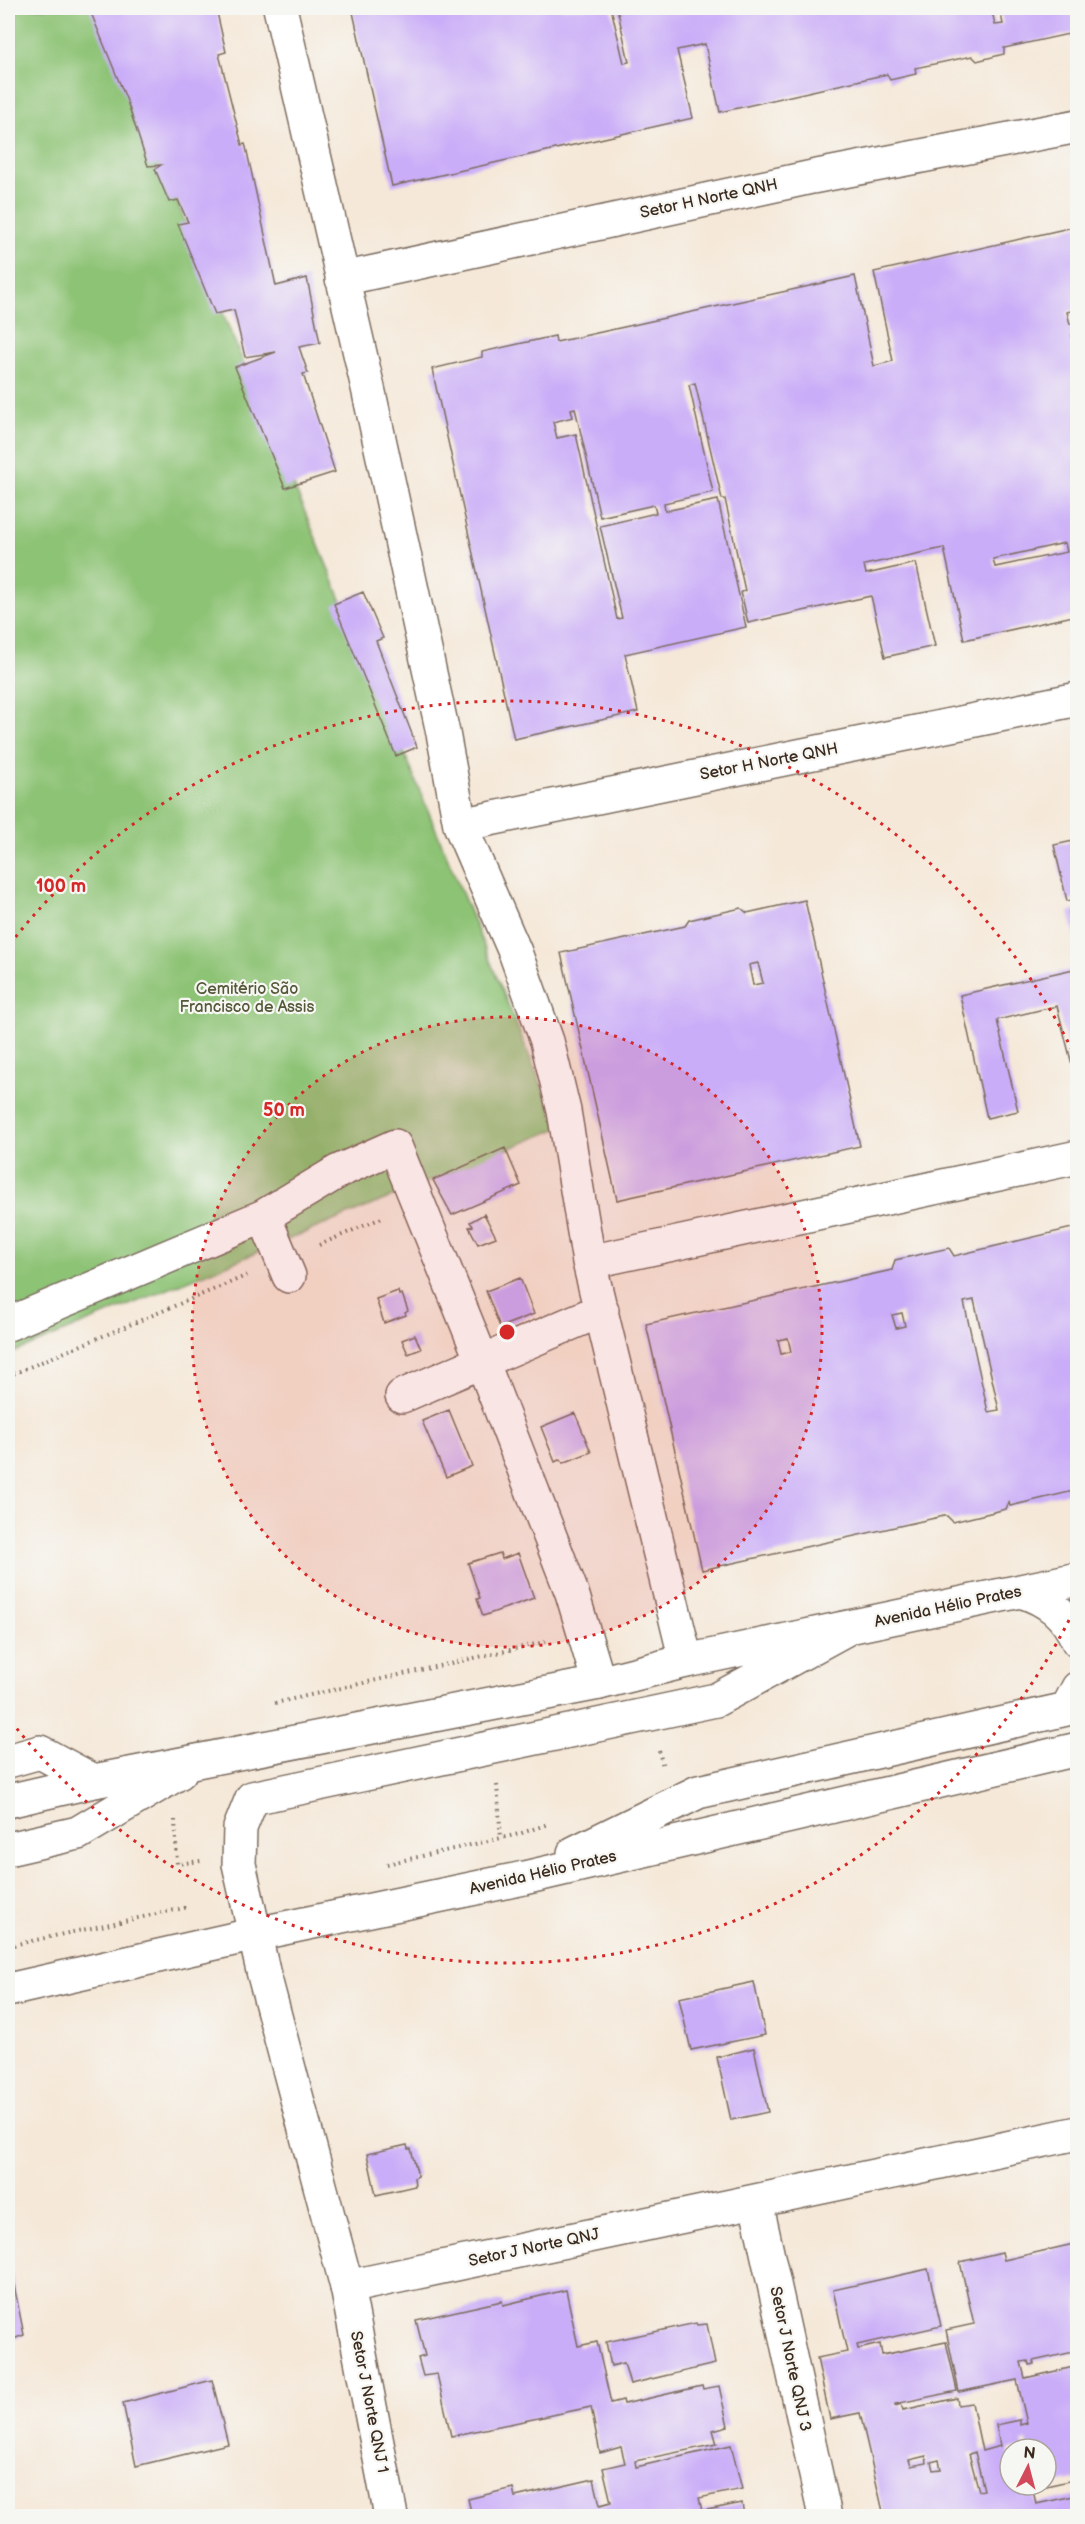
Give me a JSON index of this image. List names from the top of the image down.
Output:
{
  "streets": {
    "street": [
      "Setor H Norte QNH",
      "Avenida Hélio Prates",
      "Setor J Norte QNJ",
      "Setor J Norte QNJ 3",
      "Setor J Norte QNJ 1"
    ]
  },
  "crossings": [
    ["Setor J Norte QNJ", "Setor J Norte QNJ 3"],
    ["Setor J Norte QNJ", "Setor J Norte QNJ 1"]
  ],
  "parks": ["Cemitério São Francisco de Assis"],
  "north": "top",
  "rings": ["100 m", "50 m"]
}
